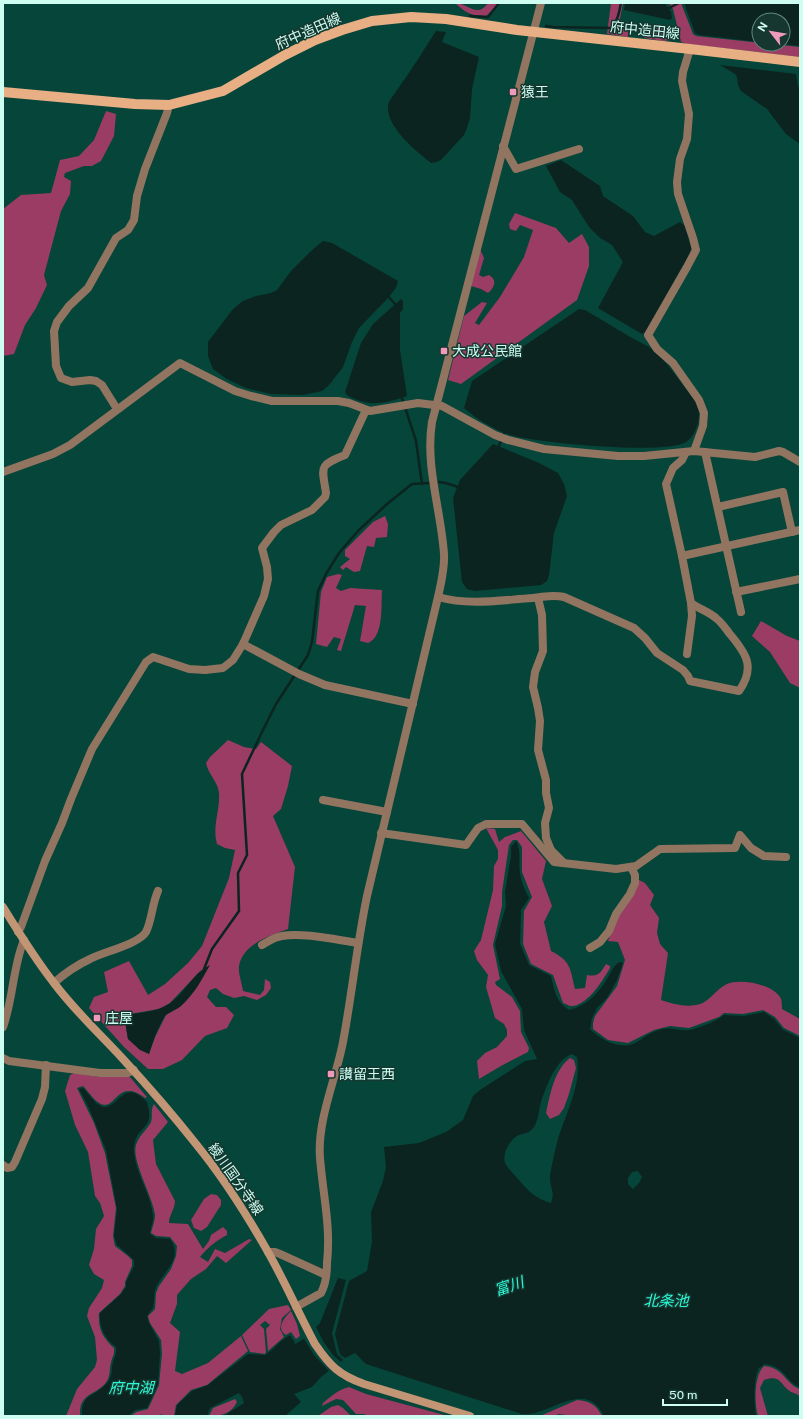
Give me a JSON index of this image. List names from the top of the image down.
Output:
{
  "streets": {
    "main road": ["府中造田線", "綾川国分寺線"]
  },
  "water": ["富川", "北条池", "府中湖"],
  "places": {
    "transit": [
      "猿王",
      "大成公民館",
      "庄屋",
      "讃留王西"
    ]
  },
  "scale_bar": "50 m",
  "north": "top left"
}
